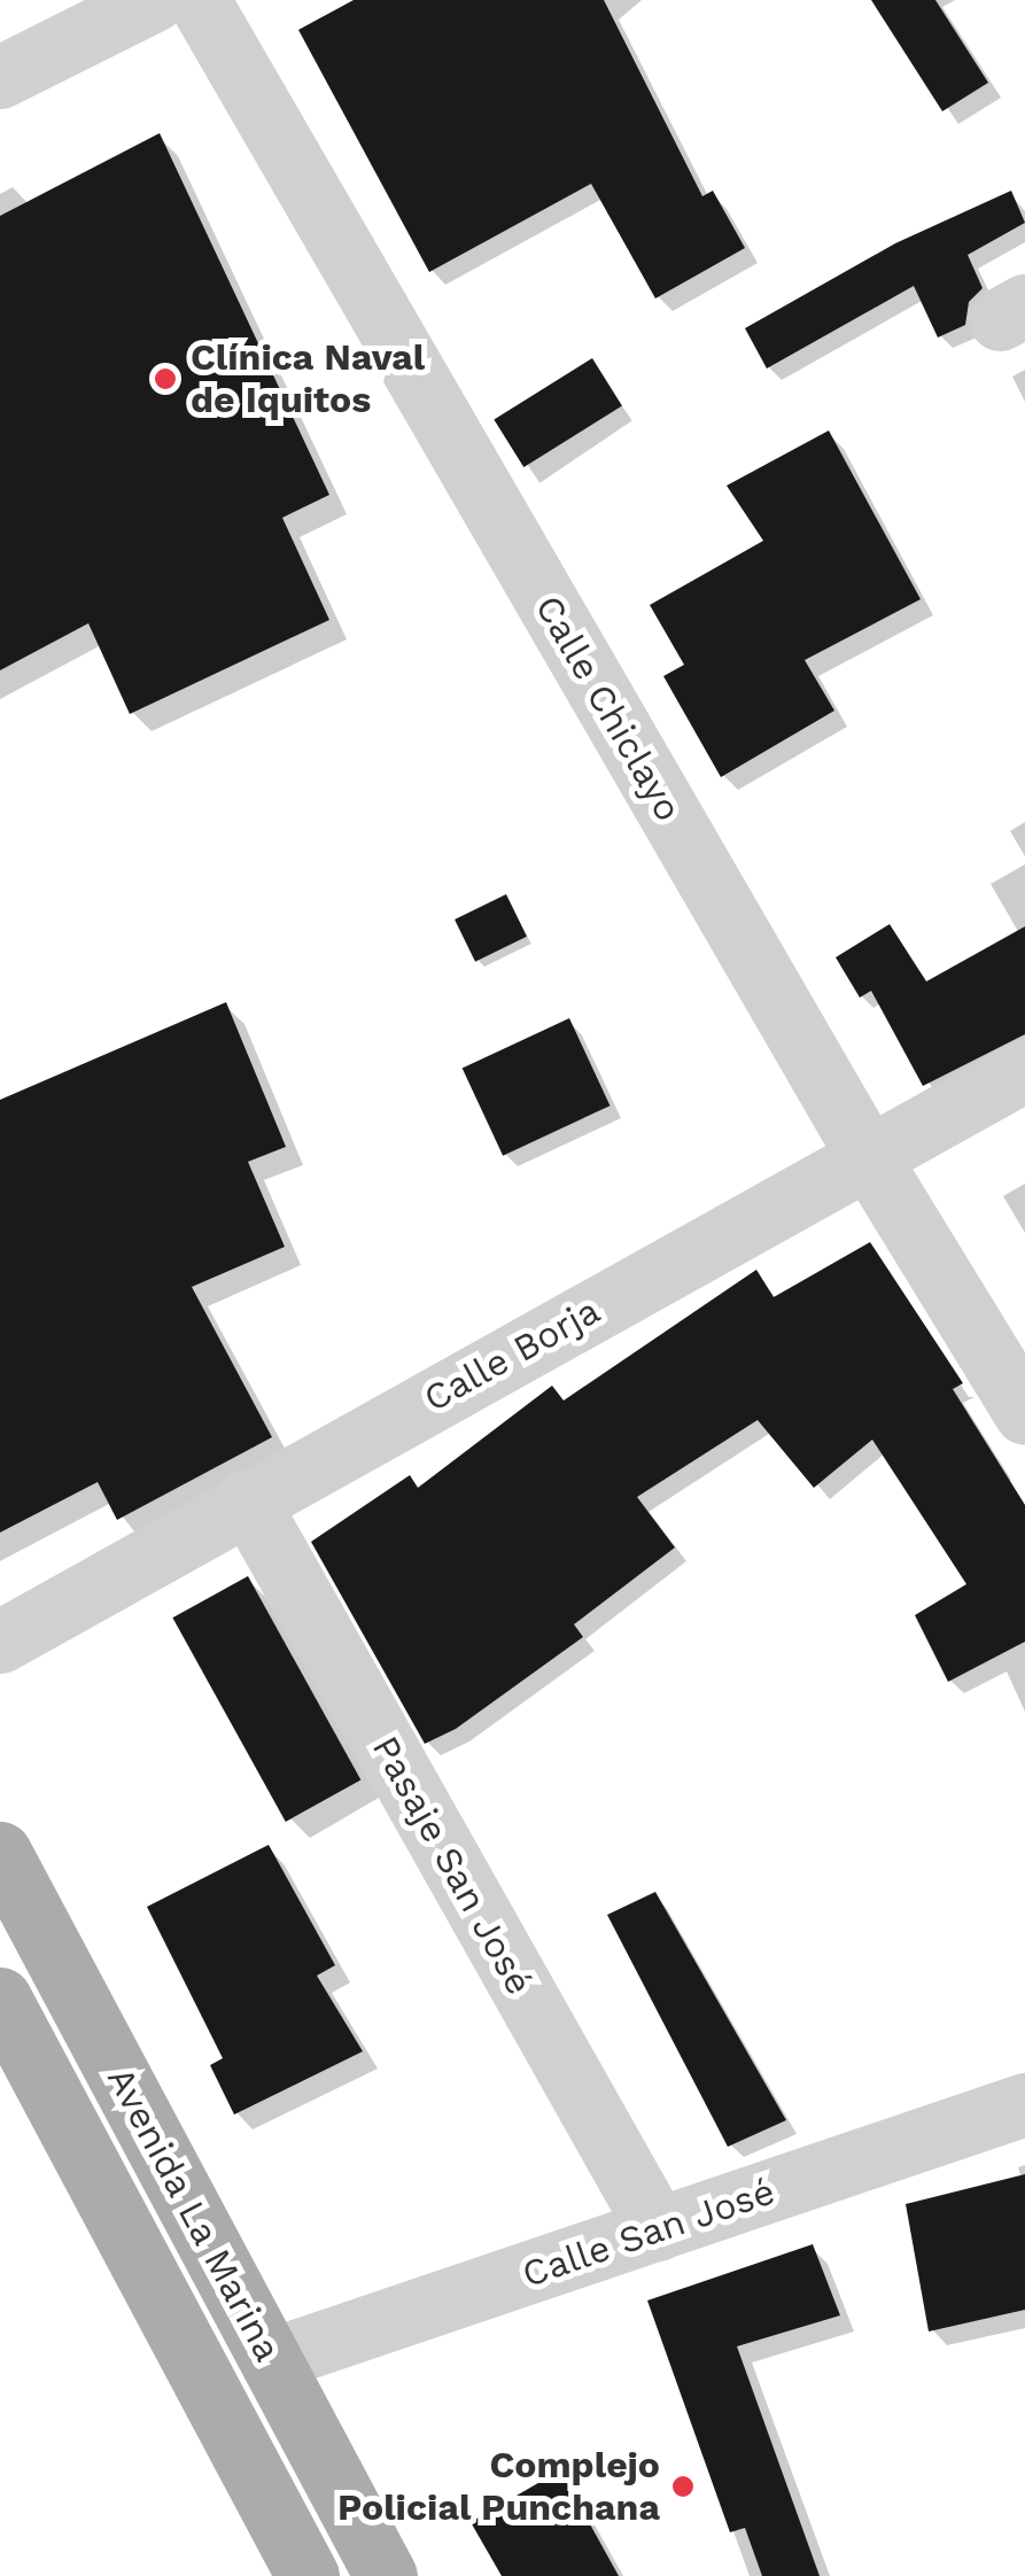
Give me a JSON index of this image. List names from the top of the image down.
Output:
{
  "streets": {
    "main road": ["Avenida La Marina"],
    "street": [
      "Calle Chiclayo",
      "Calle Borja",
      "Pasaje San José",
      "Calle San José"
    ]
  },
  "crossings": [
    ["Calle Chiclayo", "Calle Borja"],
    ["Calle Borja", "Pasaje San José"],
    ["Pasaje San José", "Calle San José"],
    ["Avenida La Marina", "Calle San José"]
  ],
  "places": ["Clínica Naval de Iquitos", "Complejo Policial Punchana"]
}
